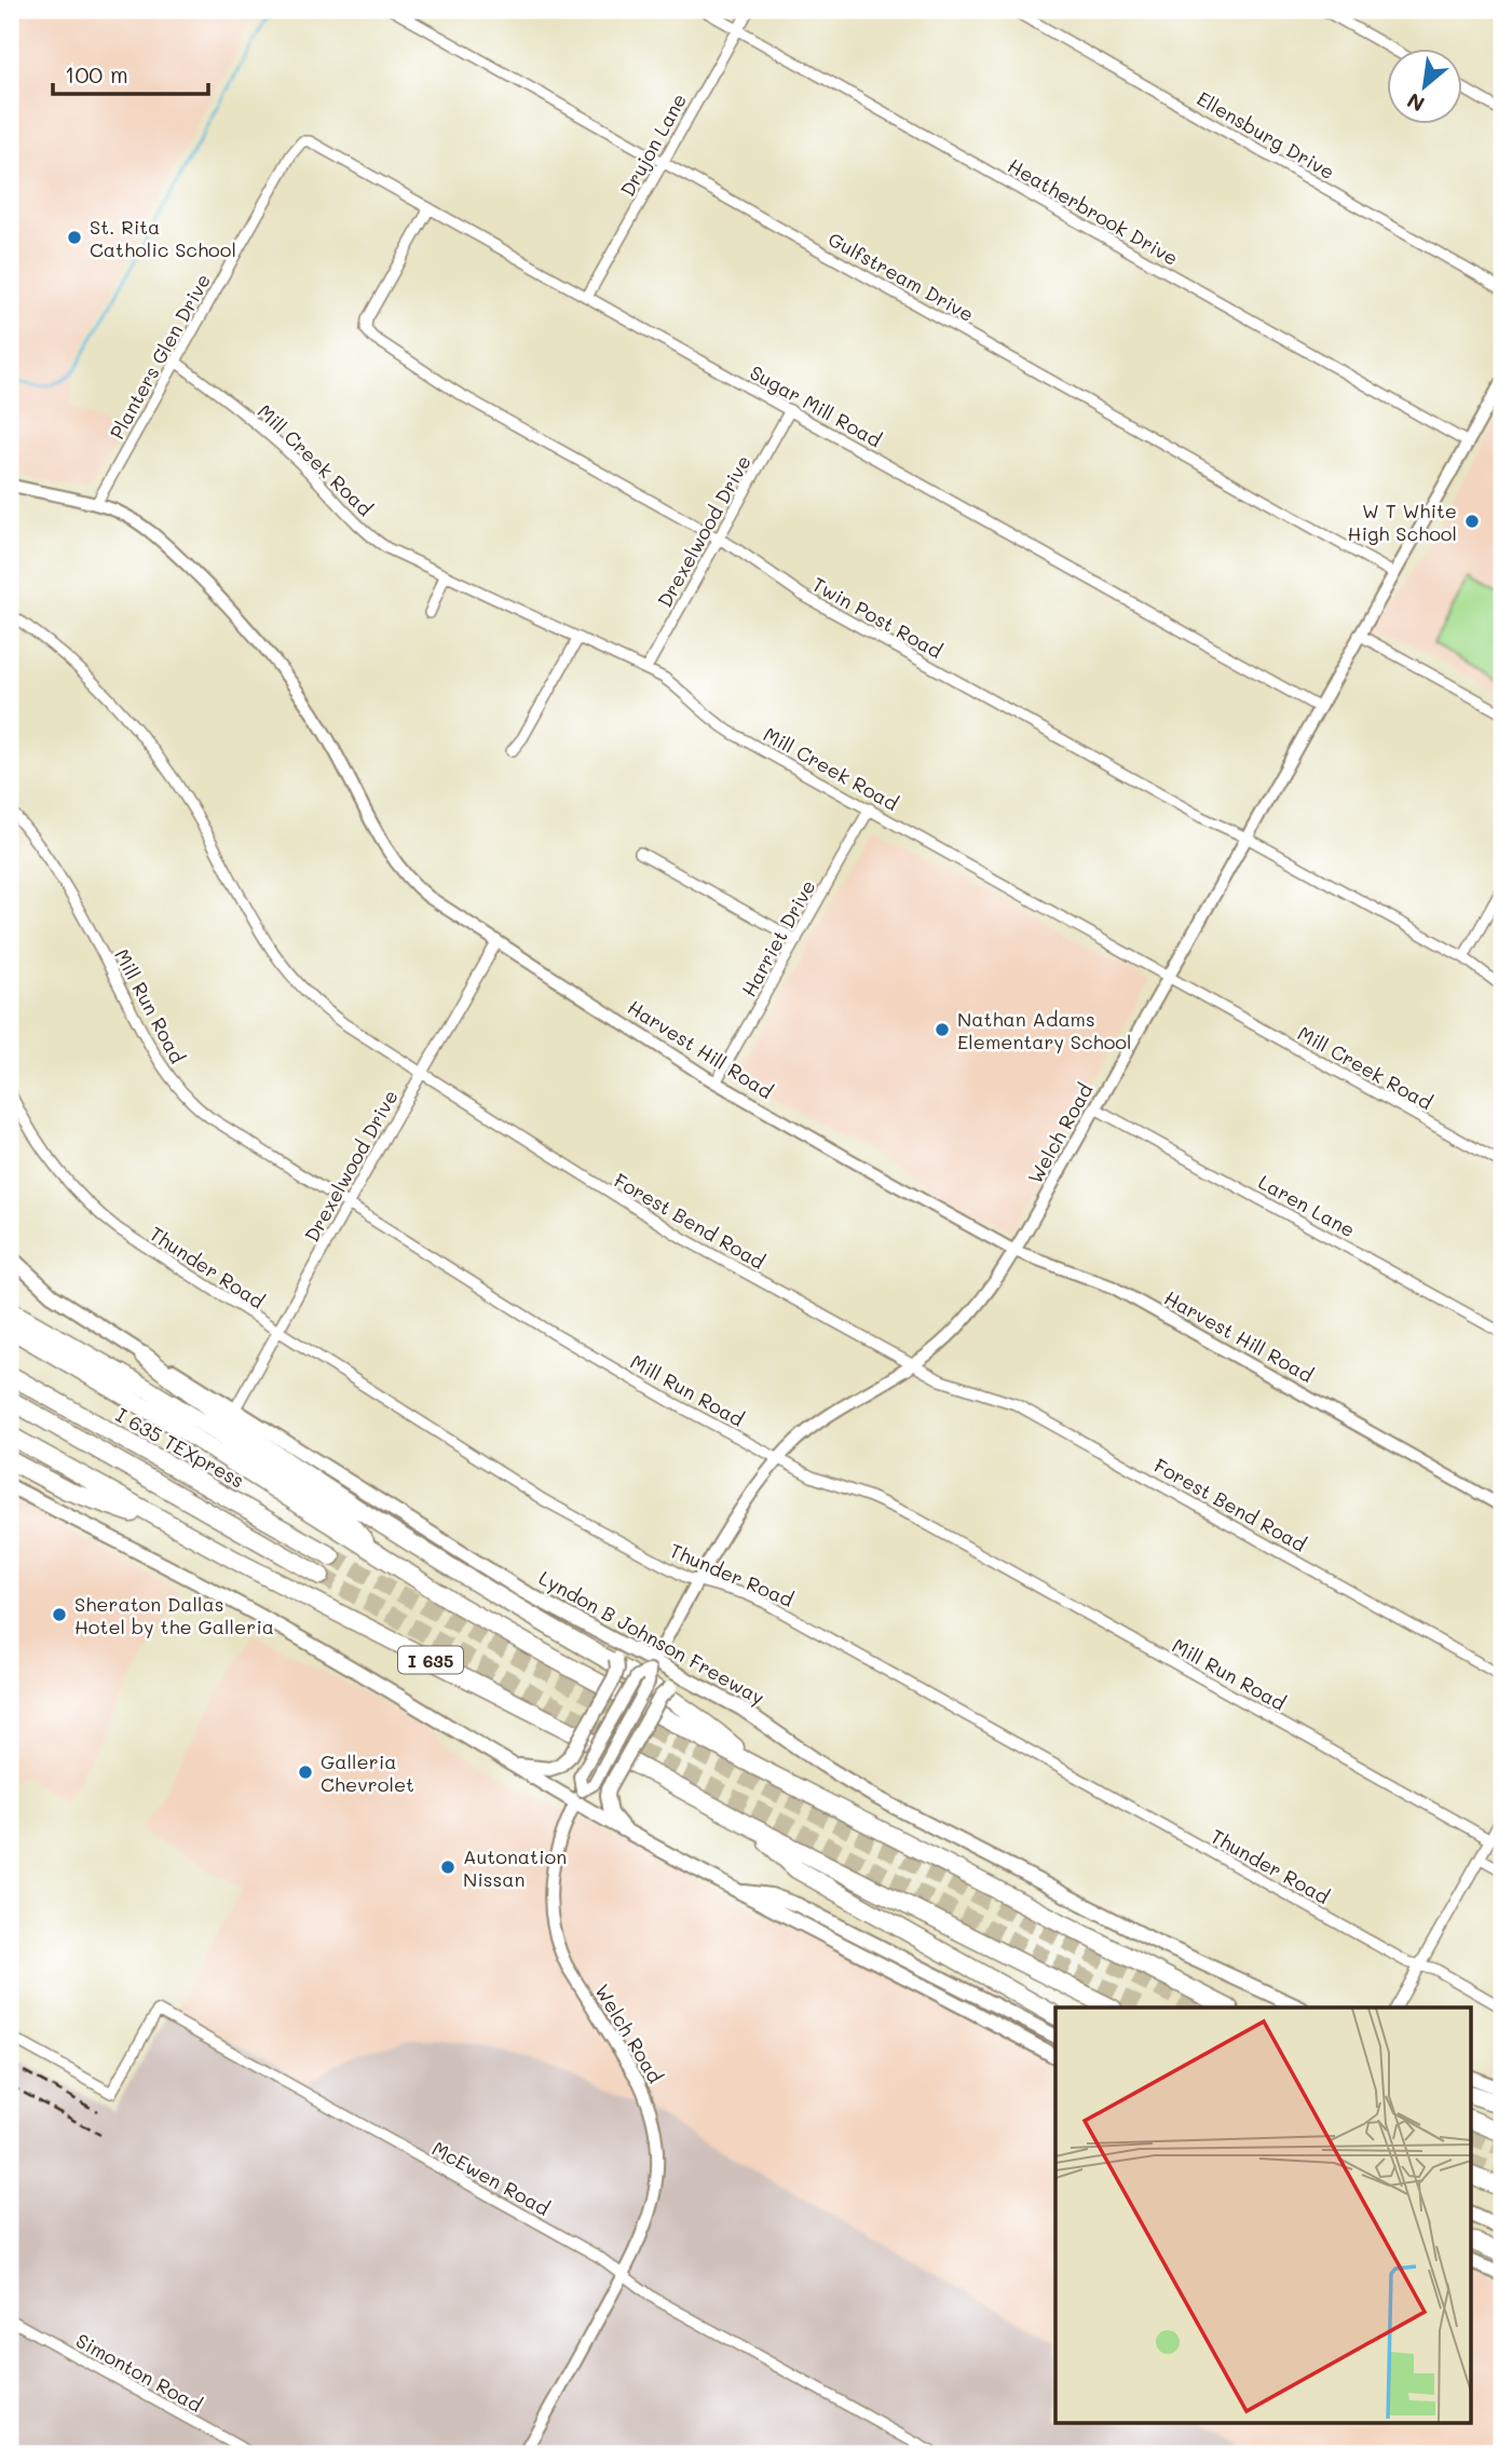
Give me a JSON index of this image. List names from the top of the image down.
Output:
{
  "streets": {
    "highway": ["I 635 TEXpress", "I 635"],
    "main road": ["Lyndon B Johnson Freeway"],
    "street": [
      "Ellensburg Drive",
      "Drujon Lane",
      "Heatherbrook Drive",
      "Gulfstream Drive",
      "Planters Glen Drive",
      "Sugar Mill Road",
      "Mill Creek Road",
      "Drexelwood Drive",
      "Twin Post Road",
      "Harriet Drive",
      "Mill Run Road",
      "Harvest Hill Road",
      "Welch Road",
      "Laren Lane",
      "Forest Bend Road",
      "Thunder Road",
      "McEwen Road",
      "Simonton Road"
    ]
  },
  "crossings": [
    ["Drujon Lane", "Heatherbrook Drive"],
    ["Drujon Lane", "Gulfstream Drive"],
    ["Drujon Lane", "Sugar Mill Road"],
    ["Heatherbrook Drive", "Welch Road"],
    ["Gulfstream Drive", "Welch Road"],
    ["Planters Glen Drive", "Sugar Mill Road"],
    ["Planters Glen Drive", "Mill Creek Road"],
    ["Planters Glen Drive", "Harvest Hill Road"],
    ["Sugar Mill Road", "Drexelwood Drive"],
    ["Sugar Mill Road", "Twin Post Road"],
    ["Sugar Mill Road", "Welch Road"],
    ["Mill Creek Road", "Drexelwood Drive"],
    ["Mill Creek Road", "Harriet Drive"],
    ["Mill Creek Road", "Welch Road"],
    ["Drexelwood Drive", "Twin Post Road"],
    ["Drexelwood Drive", "Mill Run Road"],
    ["Drexelwood Drive", "Harvest Hill Road"],
    ["Drexelwood Drive", "Forest Bend Road"],
    ["Drexelwood Drive", "Thunder Road"],
    ["Drexelwood Drive", "Lyndon B Johnson Freeway"],
    ["Twin Post Road", "Welch Road"],
    ["Harriet Drive", "Harvest Hill Road"],
    ["Mill Run Road", "Welch Road"],
    ["Harvest Hill Road", "Welch Road"],
    ["Welch Road", "Laren Lane"],
    ["Welch Road", "Forest Bend Road"],
    ["Welch Road", "Thunder Road"],
    ["Welch Road", "Lyndon B Johnson Freeway"],
    ["Welch Road", "McEwen Road"]
  ],
  "places": [
    "St. Rita Catholic School",
    "W T White High School",
    "Nathan Adams Elementary School",
    "Sheraton Dallas Hotel by the Galleria",
    "Galleria Chevrolet",
    "Autonation Nissan"
  ],
  "scale_bar": "100 m",
  "north": "bottom left"
}
